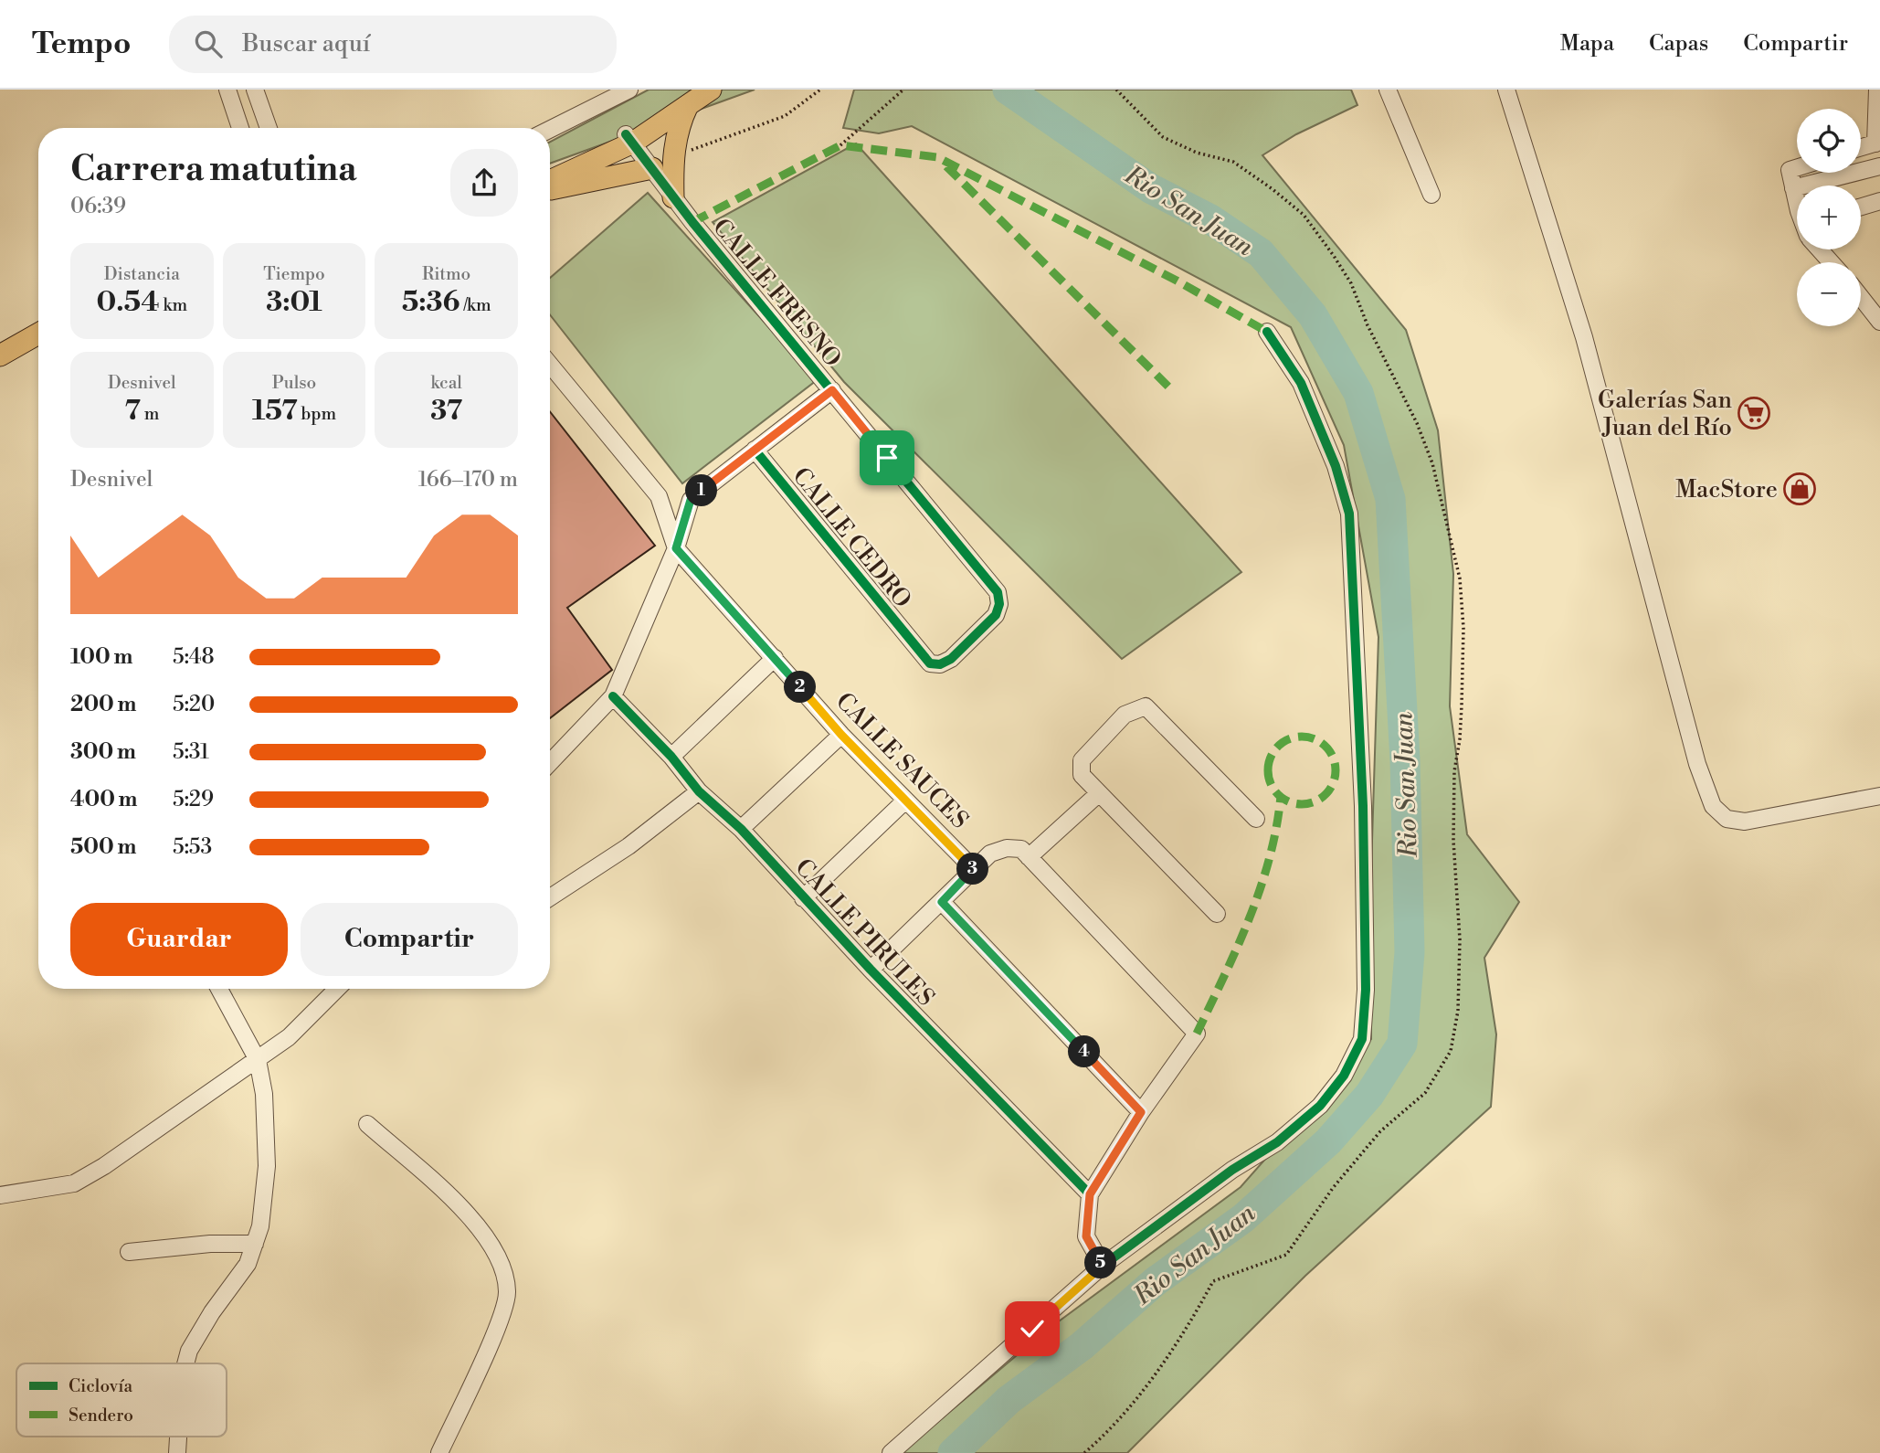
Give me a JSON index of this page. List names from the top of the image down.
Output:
{
  "streets": {
    "street": [
      "CALLE FRESNO",
      "CALLE CEDRO",
      "CALLE SAUCES",
      "CALLE PIRULES"
    ]
  },
  "crossings": [
    ["CALLE FRESNO", "CALLE CEDRO"]
  ],
  "water": ["Rio San Juan"],
  "places": {
    "supermarket": ["Galerías San Juan del Río"],
    "shop": ["MacStore"]
  },
  "legend": ["Ciclovía", "Sendero"],
  "page": {
    "header": "Tempo",
    "search": "Buscar aquí",
    "nav": ["Mapa", "Capas", "Compartir"],
    "map_buttons": ["+", "−"],
    "heading": ["Carrera matutina", "06:39"],
    "stats": [
      ["Distancia", "0.54 km"],
      ["Tiempo", "3:01"],
      ["Ritmo", "5:36 /km"],
      ["Desnivel", "7 m"],
      ["Pulso", "157 bpm"],
      ["kcal", "37"]
    ],
    "chart": ["Desnivel", "166–170 m"],
    "pins": [
      "1",
      "2",
      "3",
      "4",
      "5"
    ],
    "list": [
      {
        "name": "100 m",
        "note": "5:48"
      },
      {
        "name": "200 m",
        "note": "5:20"
      },
      {
        "name": "300 m",
        "note": "5:31"
      },
      {
        "name": "400 m",
        "note": "5:29"
      },
      {
        "name": "500 m",
        "note": "5:53"
      }
    ],
    "buttons": ["Guardar", "Compartir"]
  }
}
